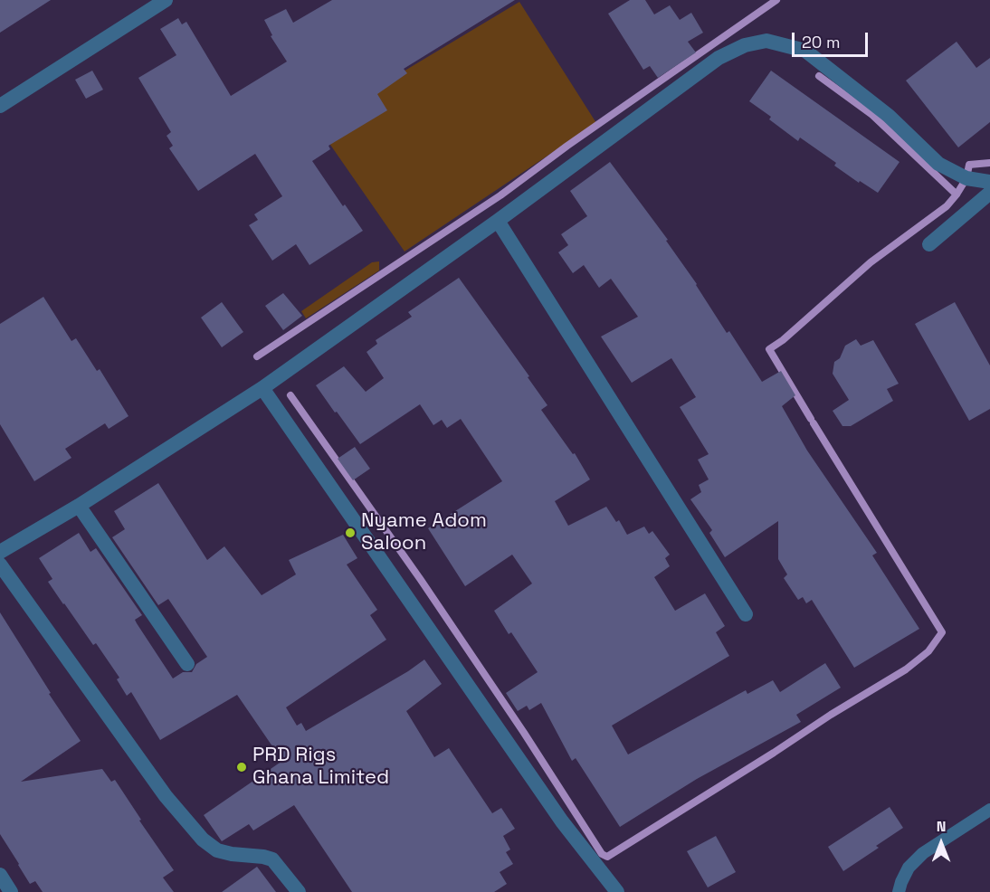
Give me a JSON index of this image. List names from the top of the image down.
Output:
{
  "places": ["Nyame Adom Saloon", "PRD Rigs Ghana Limited"],
  "scale_bar": "20 m",
  "north": "top"
}
